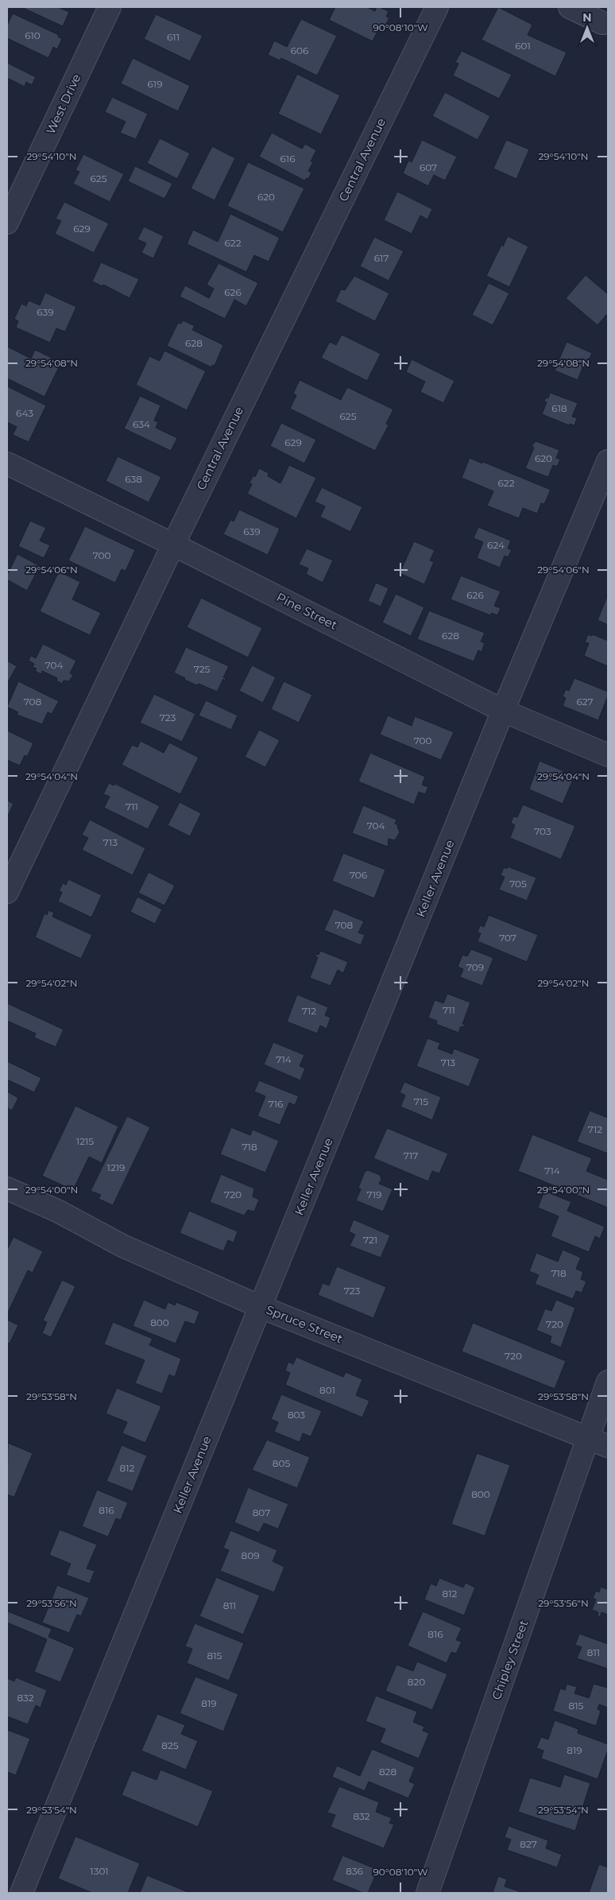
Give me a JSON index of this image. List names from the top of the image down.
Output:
{
  "streets": {
    "street": [
      "West Drive",
      "Central Avenue",
      "Pine Street",
      "Keller Avenue",
      "Spruce Street",
      "Chipley Street"
    ]
  },
  "crossings": [
    ["Central Avenue", "Pine Street"],
    ["Pine Street", "Keller Avenue"],
    ["Keller Avenue", "Spruce Street"],
    ["Spruce Street", "Chipley Street"]
  ],
  "house_numbers": [
    "610",
    "611",
    "601",
    "606",
    "619",
    "616",
    "607",
    "625",
    "620",
    "629",
    "622",
    "617",
    "626",
    "639",
    "628",
    "618",
    "643",
    "625",
    "634",
    "629",
    "620",
    "638",
    "622",
    "639",
    "624",
    "700",
    "626",
    "628",
    "704",
    "725",
    "708",
    "627",
    "723",
    "700",
    "711",
    "704",
    "703",
    "713",
    "706",
    "705",
    "708",
    "707",
    "709",
    "711",
    "712",
    "714",
    "713",
    "715",
    "716",
    "712",
    "1215",
    "718",
    "717",
    "1219",
    "714",
    "720",
    "719",
    "721",
    "718",
    "723",
    "800",
    "720",
    "720",
    "801",
    "803",
    "805",
    "812",
    "800",
    "816",
    "807",
    "809",
    "812",
    "811",
    "816",
    "811",
    "815",
    "820",
    "832",
    "819",
    "815",
    "825",
    "819",
    "828",
    "832",
    "827",
    "1301",
    "836"
  ],
  "north": "top",
  "coordinates": [
    "90°08'10\"W",
    "29°54'10\"N",
    "29°54'08\"N",
    "29°54'06\"N",
    "29°54'04\"N",
    "29°54'02\"N",
    "29°54'00\"N",
    "29°53'58\"N",
    "29°53'56\"N",
    "29°53'54\"N"
  ]
}
